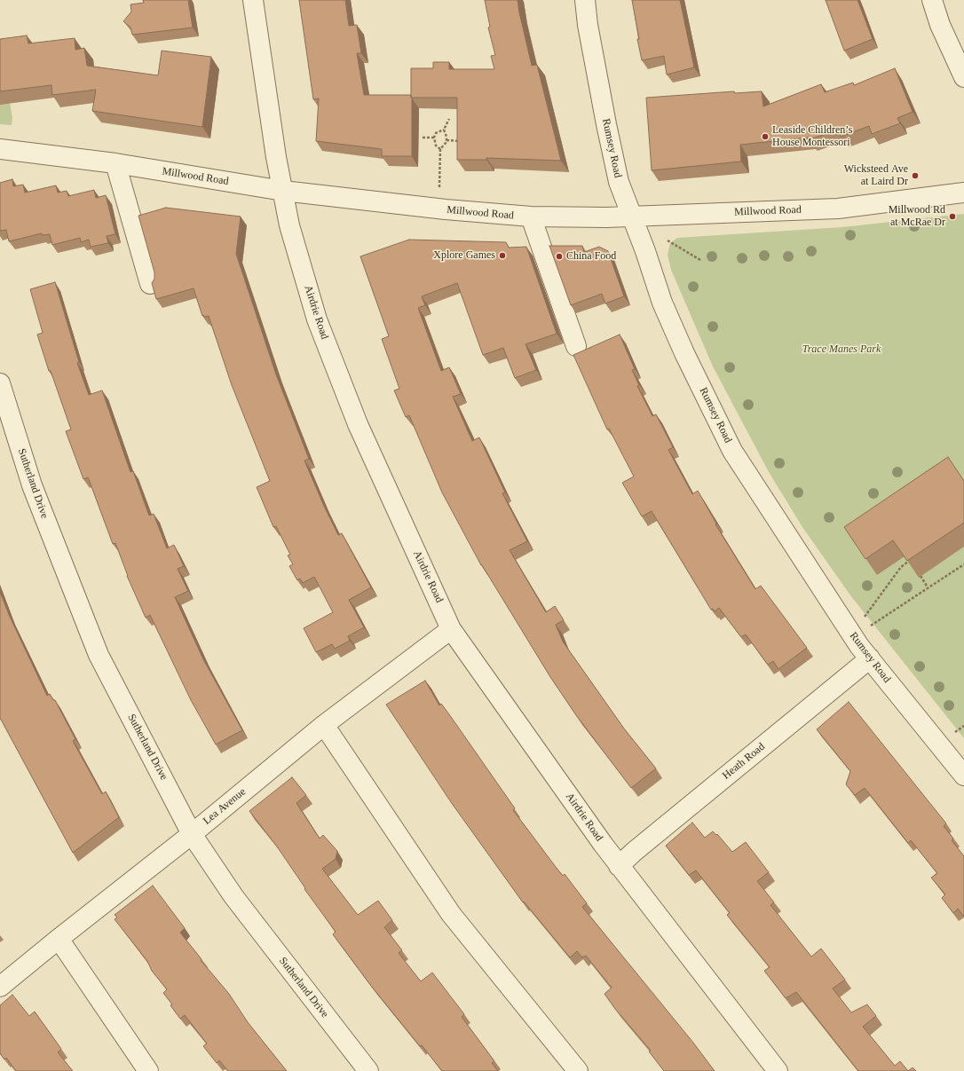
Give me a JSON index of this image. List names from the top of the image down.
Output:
{
  "streets": {
    "street": [
      "Rumsey Road",
      "Millwood Road",
      "Airdrie Road",
      "Sutherland Drive",
      "Heath Road",
      "Lea Avenue"
    ]
  },
  "crossings": [
    ["Rumsey Road", "Millwood Road"],
    ["Rumsey Road", "Heath Road"],
    ["Millwood Road", "Airdrie Road"],
    ["Airdrie Road", "Heath Road"],
    ["Airdrie Road", "Lea Avenue"],
    ["Sutherland Drive", "Lea Avenue"]
  ],
  "parks": ["Trace Manes Park"],
  "places": [
    "Leaside Children’s House Montessori",
    "Wicksteed Ave at Laird Dr",
    "Millwood Rd at McRae Dr",
    "Xplore Games",
    "China Food"
  ]
}
